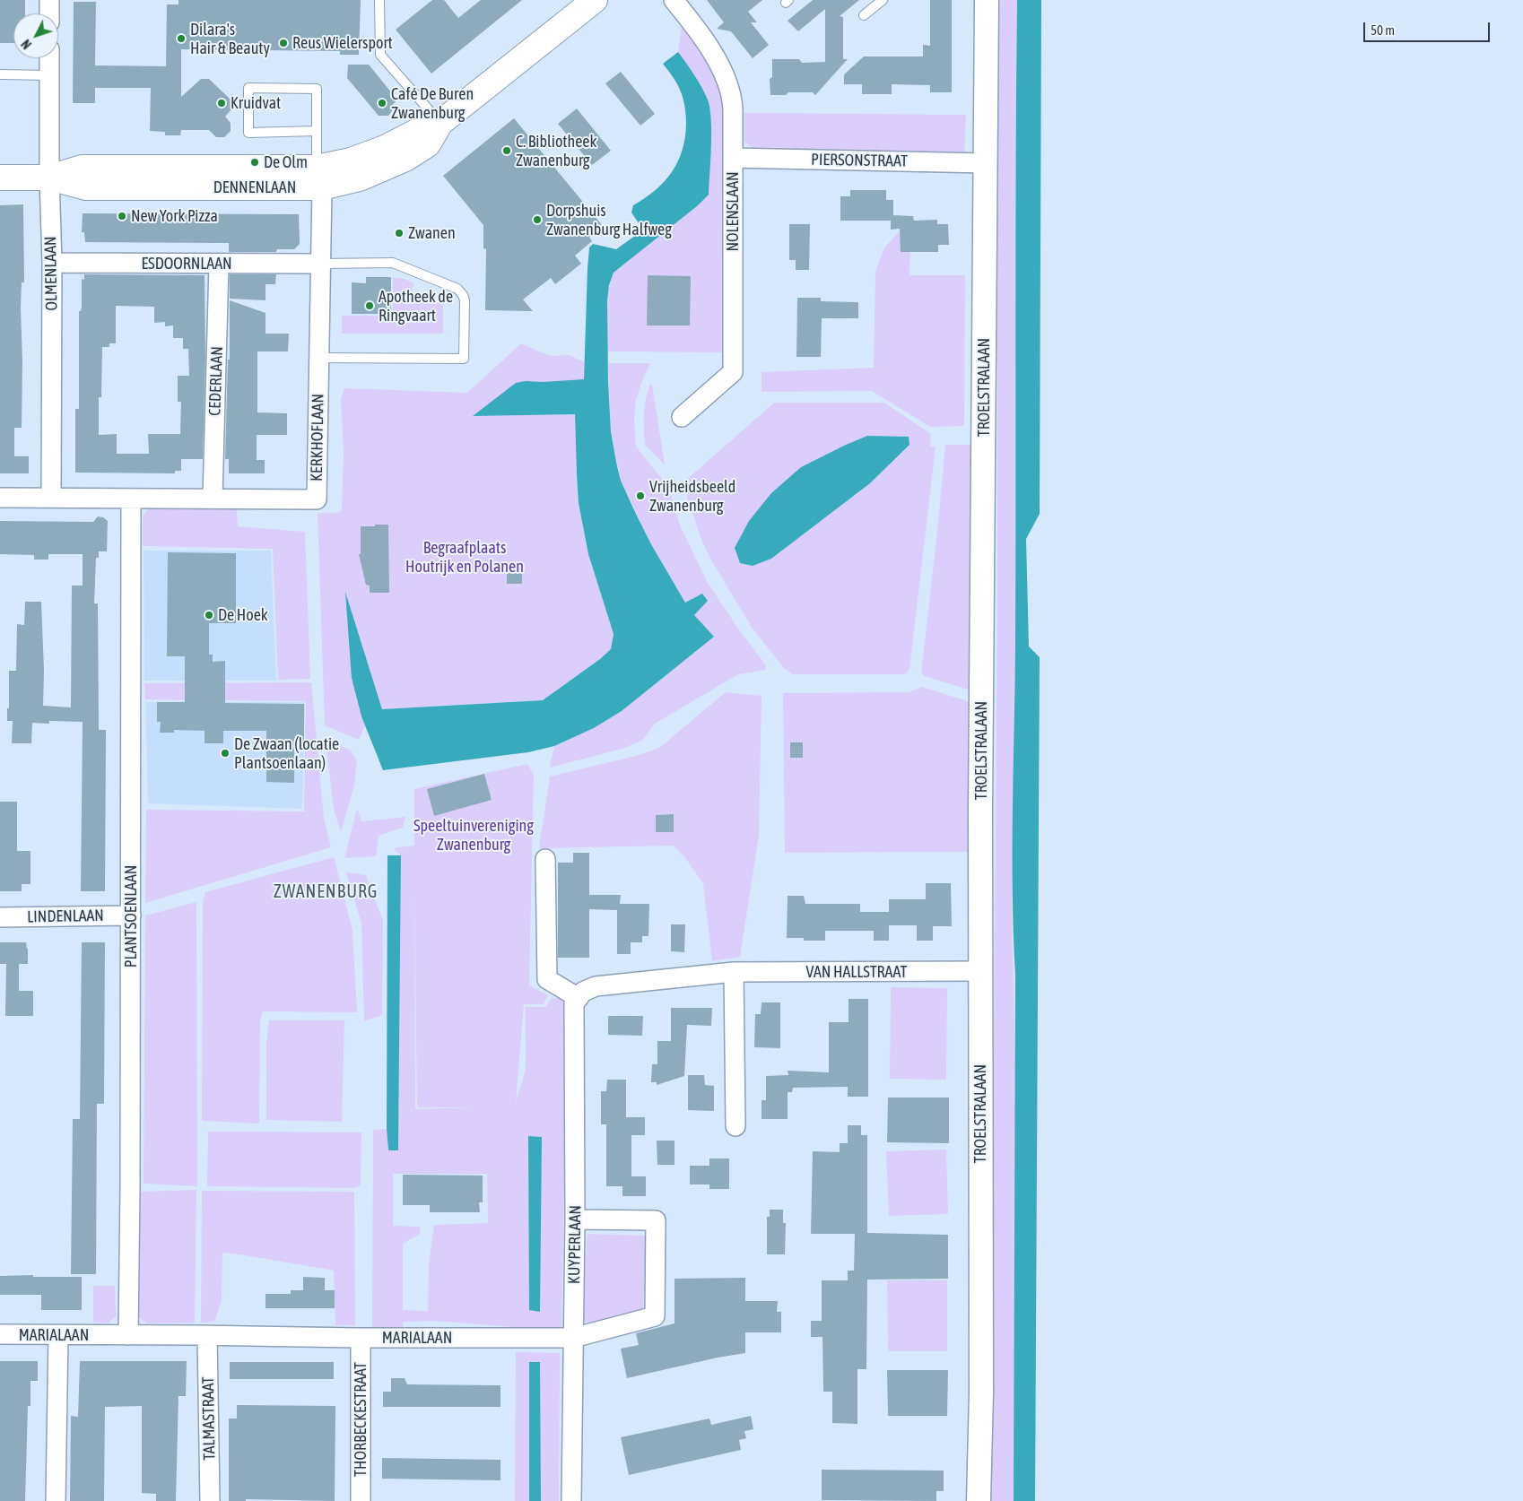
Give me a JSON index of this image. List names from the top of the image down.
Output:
{
  "streets": {
    "main road": ["DENNENLAAN"],
    "street": [
      "PIERSONSTRAAT",
      "NOLENSLAAN",
      "ESDOORNLAAN",
      "OLMENLAAN",
      "CEDERLAAN",
      "TROELSTRALAAN",
      "KERKHOFLAAN",
      "LINDENLAAN",
      "PLANTSOENLAAN",
      "VAN HALLSTRAAT",
      "KUYPERLAAN",
      "MARIALAAN",
      "TALMASTRAAT",
      "THORBECKESTRAAT"
    ]
  },
  "crossings": [
    ["PIERSONSTRAAT", "NOLENSLAAN"],
    ["PIERSONSTRAAT", "TROELSTRALAAN"],
    ["DENNENLAAN", "OLMENLAAN"],
    ["DENNENLAAN", "KERKHOFLAAN"],
    ["ESDOORNLAAN", "OLMENLAAN"],
    ["ESDOORNLAAN", "CEDERLAAN"],
    ["ESDOORNLAAN", "KERKHOFLAAN"],
    ["OLMENLAAN", "KERKHOFLAAN"],
    ["CEDERLAAN", "KERKHOFLAAN"],
    ["TROELSTRALAAN", "VAN HALLSTRAAT"],
    ["KERKHOFLAAN", "PLANTSOENLAAN"],
    ["LINDENLAAN", "PLANTSOENLAAN"],
    ["PLANTSOENLAAN", "MARIALAAN"],
    ["VAN HALLSTRAAT", "KUYPERLAAN"],
    ["KUYPERLAAN", "MARIALAAN"],
    ["MARIALAAN", "TALMASTRAAT"],
    ["MARIALAAN", "THORBECKESTRAAT"]
  ],
  "districts": ["ZWANENBURG"],
  "parks": ["Begraafplaats Houtrijk en Polanen", "Speeltuinvereniging Zwanenburg"],
  "places": [
    "Dilara's Hair & Beauty",
    "Reus Wielersport",
    "Kruidvat",
    "Café De Buren Zwanenburg",
    "C. Bibliotheek Zwanenburg",
    "De Olm",
    "New York Pizza",
    "Dorpshuis Zwanenburg Halfweg",
    "Zwanen",
    "Apotheek de Ringvaart",
    "Vrijheidsbeeld Zwanenburg",
    "De Hoek",
    "De Zwaan (locatie Plantsoenlaan)"
  ],
  "scale_bar": "50 m",
  "north": "bottom left"
}
